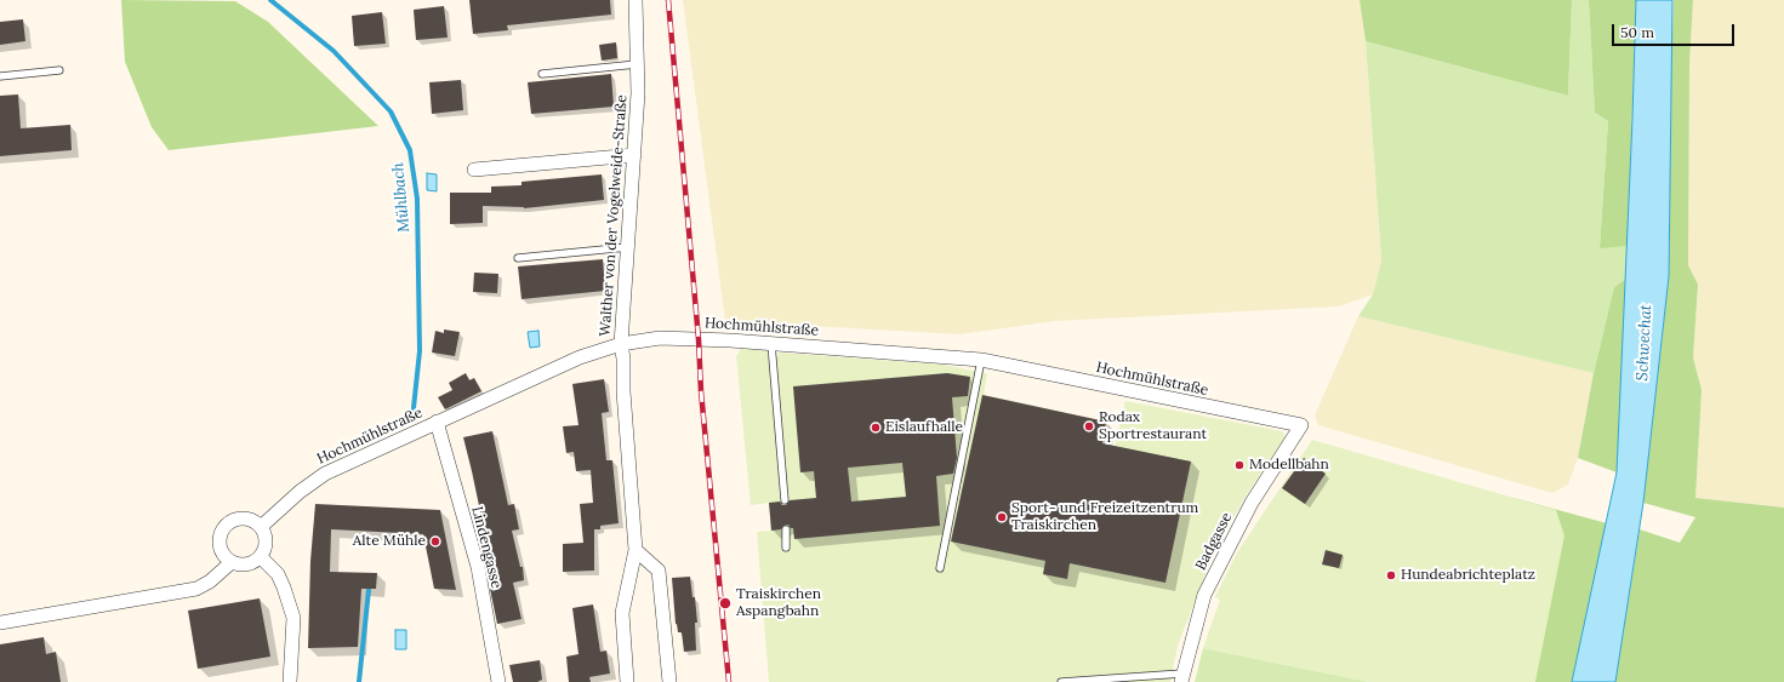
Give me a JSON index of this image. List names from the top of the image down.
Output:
{
  "streets": {
    "street": [
      "Walther von der Vogelweide-Straße",
      "Hochmühlstraße",
      "Badgasse",
      "Lindengasse"
    ]
  },
  "crossings": [
    ["Walther von der Vogelweide-Straße", "Hochmühlstraße"],
    ["Hochmühlstraße", "Badgasse"],
    ["Hochmühlstraße", "Lindengasse"]
  ],
  "water": ["Mühlbach", "Schwechat"],
  "places": [
    "Rodax Sportrestaurant",
    "Eislaufhalle",
    "Modellbahn",
    "Sport- und Freizeitzentrum Traiskirchen",
    "Alte Mühle",
    "Hundeabrichteplatz",
    "Traiskirchen Aspangbahn"
  ],
  "scale_bar": "50 m"
}
